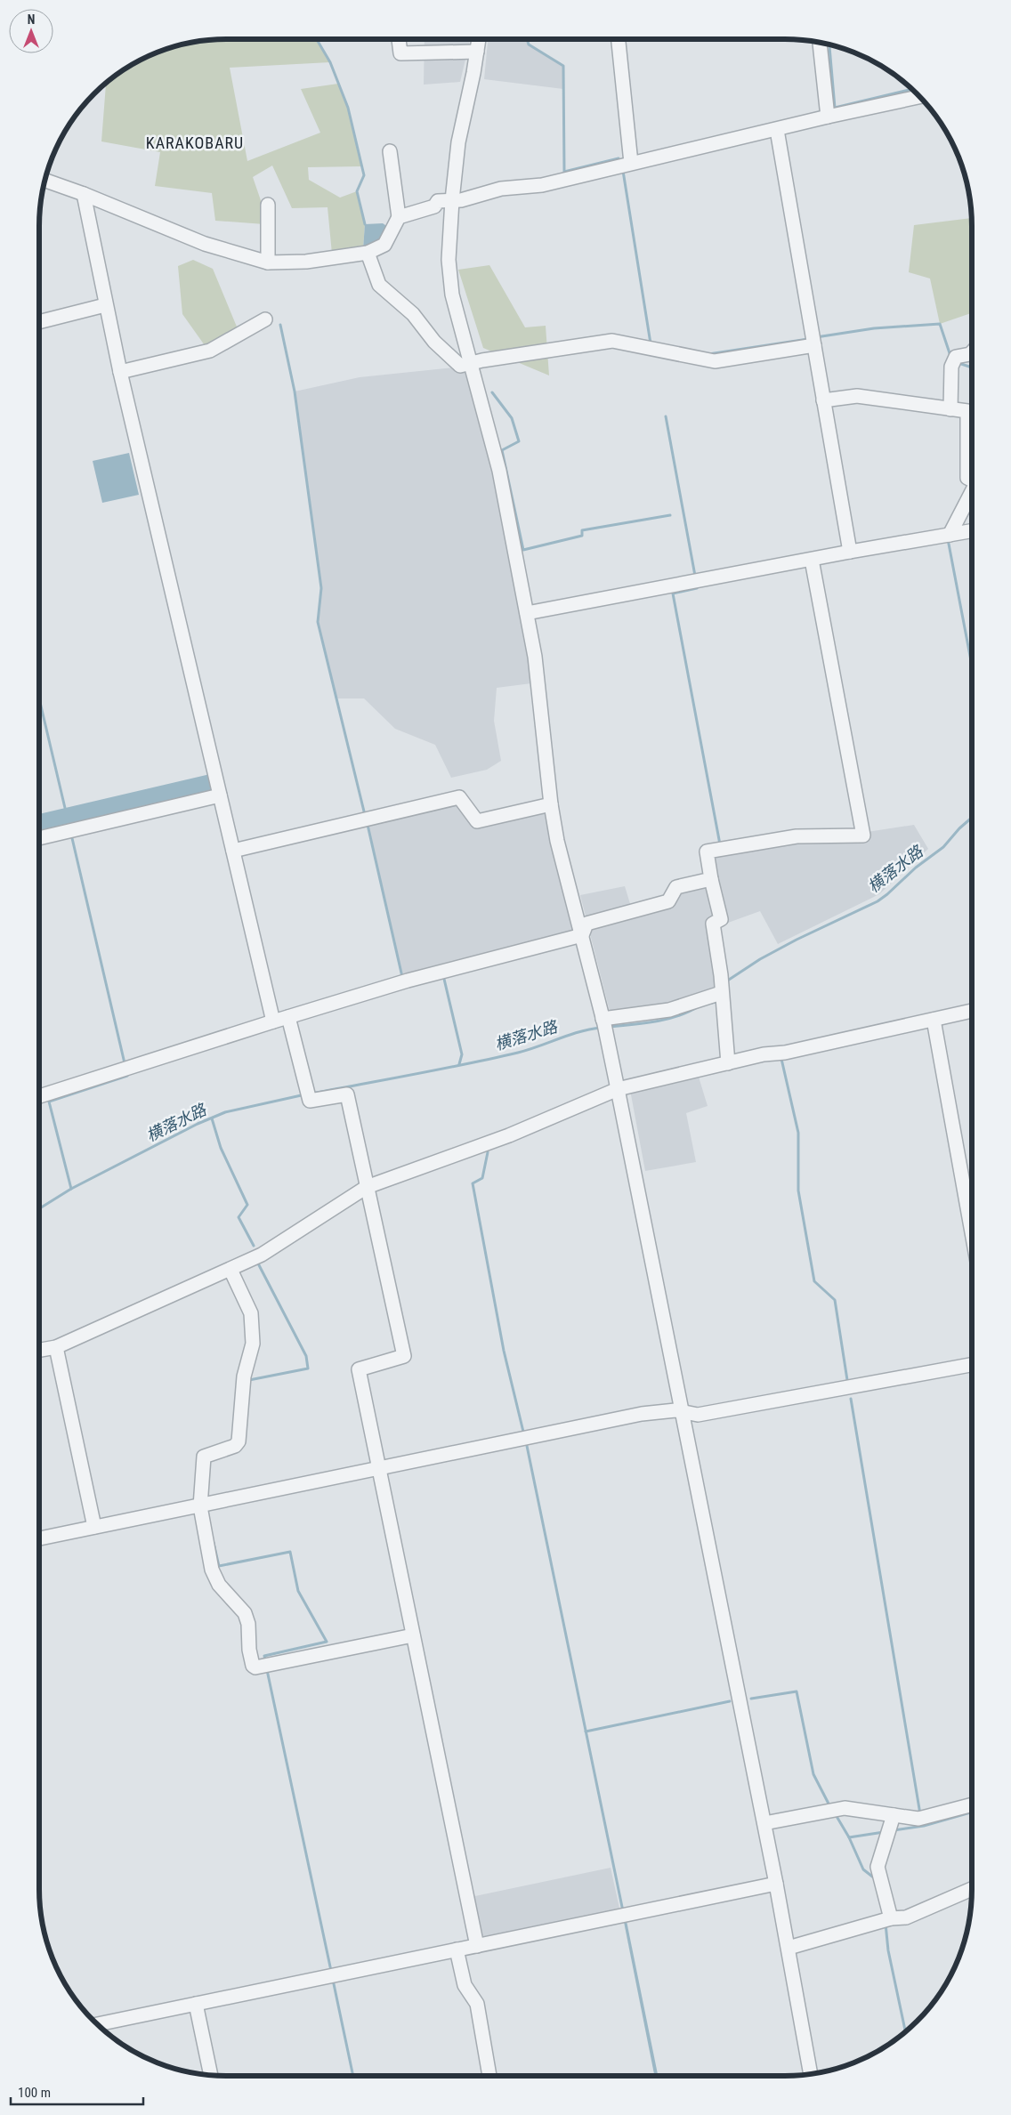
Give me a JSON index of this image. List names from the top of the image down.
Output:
{
  "districts": ["KARAKOBARU"],
  "water": ["横落水路"],
  "scale_bar": "100 m",
  "north": "top"
}
